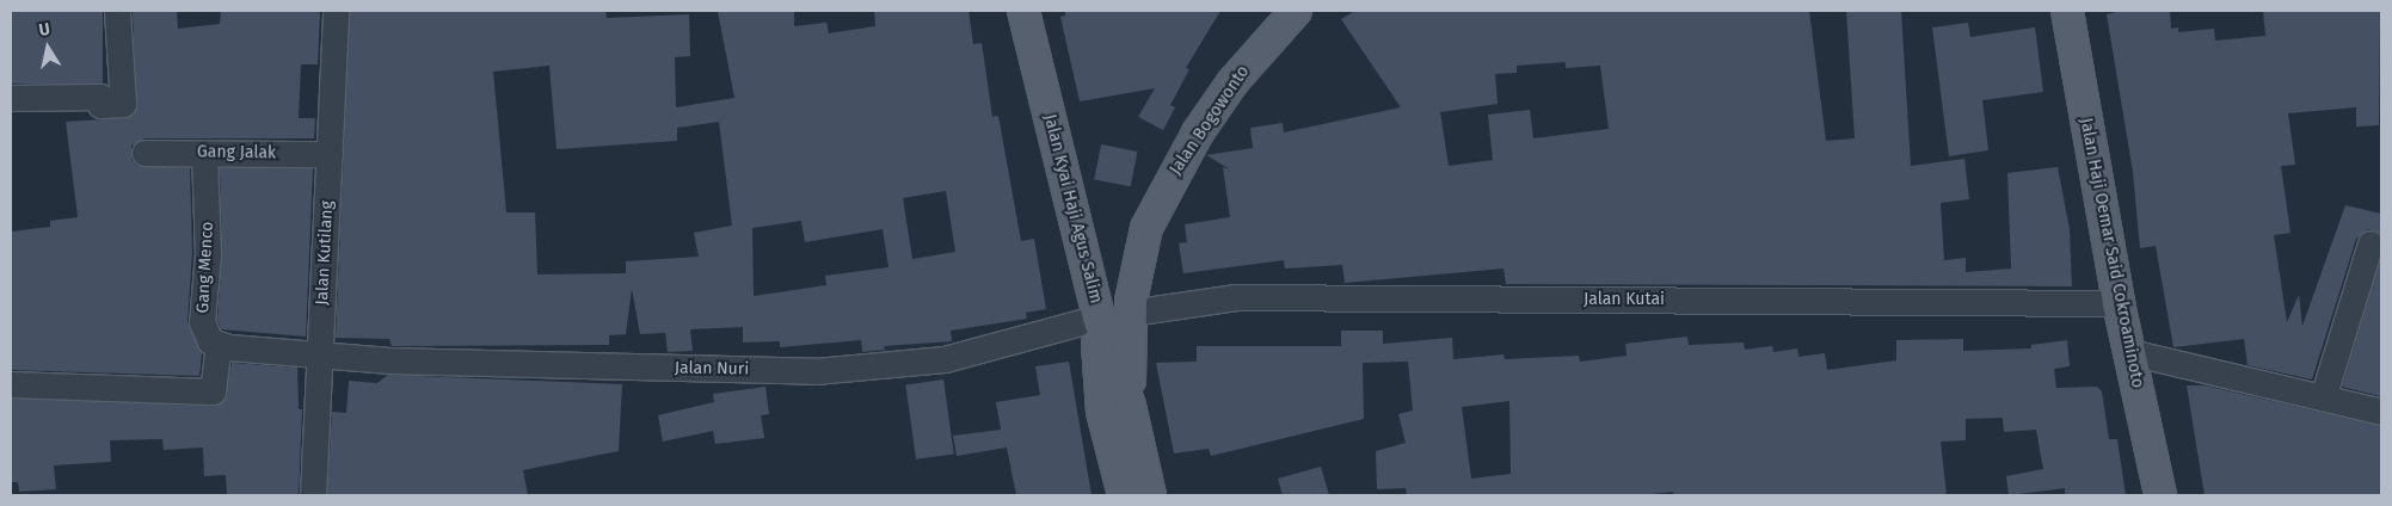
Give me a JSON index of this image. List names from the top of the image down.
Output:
{
  "streets": {
    "main road": ["Jalan Bogowonto", "Jalan Kyai Haji Agus Salim", "Jalan Haji Oemar Said Cokroaminoto"],
    "street": [
      "Gang Jalak",
      "Jalan Kutilang",
      "Gang Menco",
      "Jalan Kutai",
      "Jalan Nuri"
    ]
  },
  "crossings": [
    ["Jalan Bogowonto", "Jalan Kyai Haji Agus Salim"],
    ["Jalan Bogowonto", "Jalan Kutai"],
    ["Gang Jalak", "Jalan Kutilang"],
    ["Gang Jalak", "Gang Menco"],
    ["Jalan Kyai Haji Agus Salim", "Jalan Nuri"],
    ["Jalan Kutilang", "Jalan Nuri"],
    ["Jalan Haji Oemar Said Cokroaminoto", "Jalan Kutai"]
  ],
  "north": "top"
}
